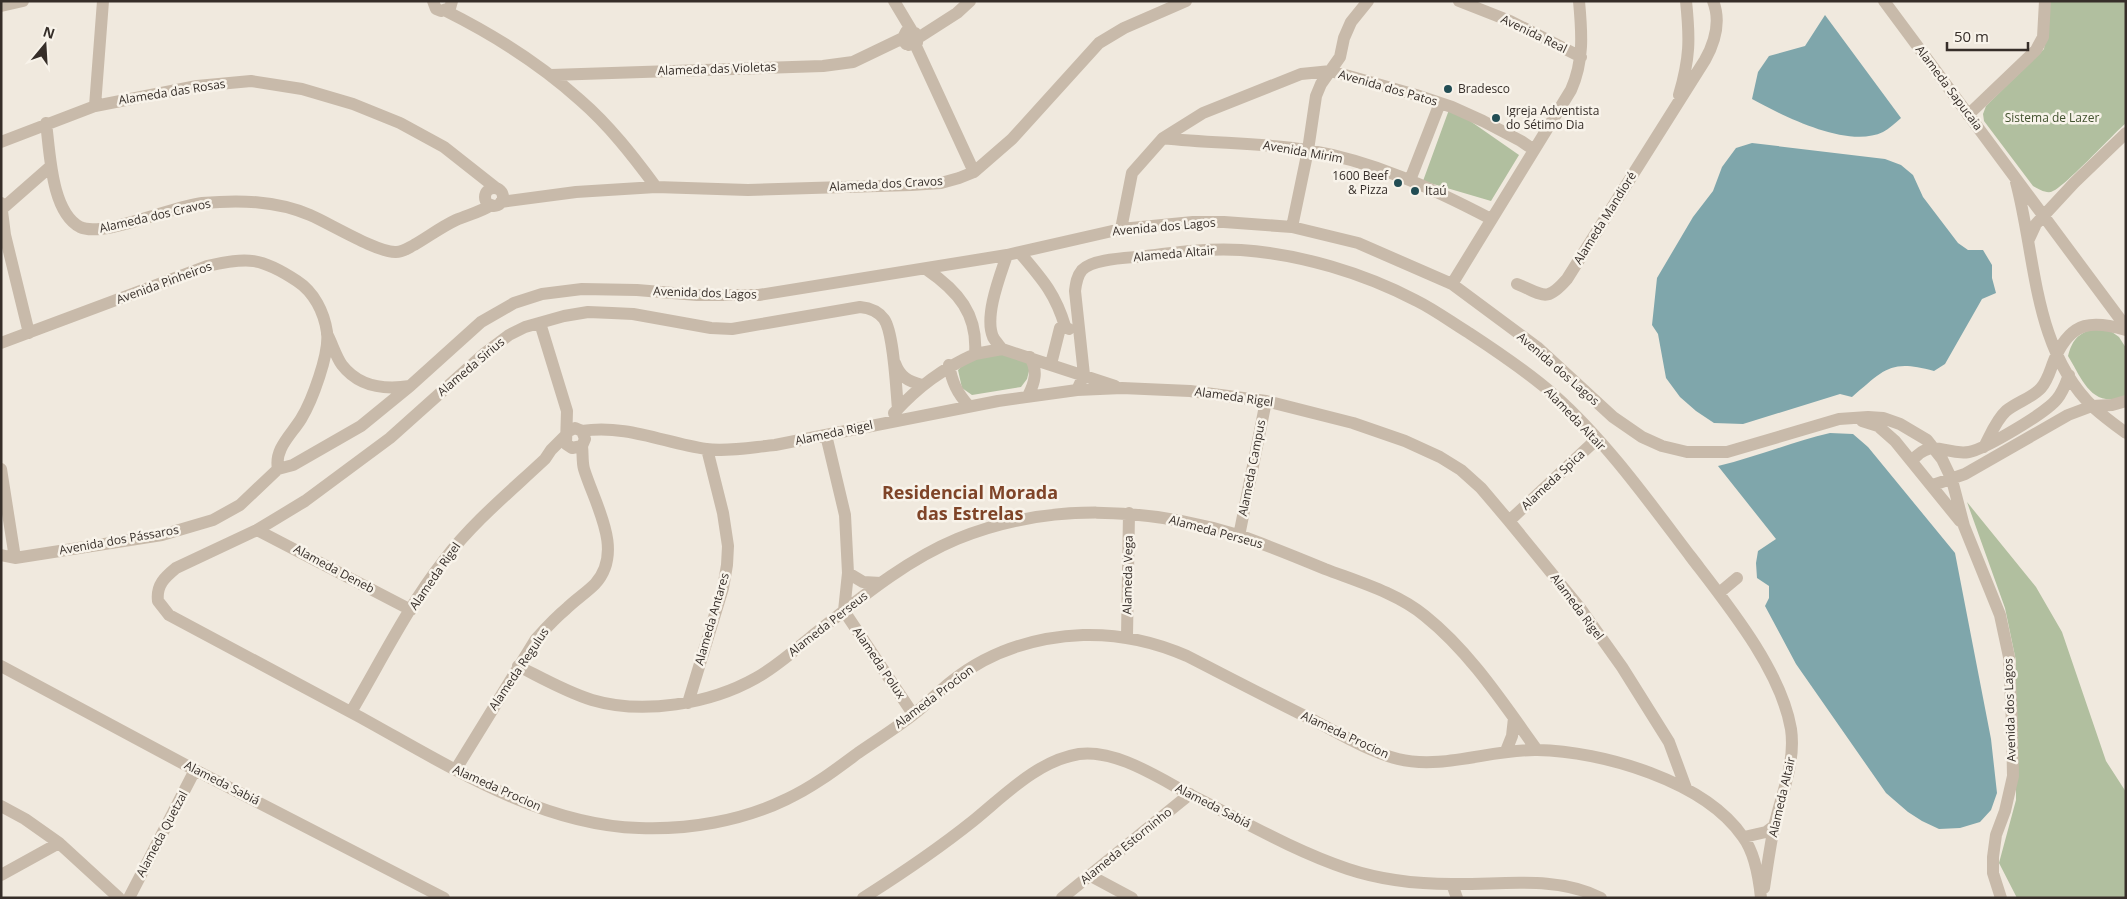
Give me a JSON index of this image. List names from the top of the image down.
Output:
{
  "streets": {
    "street": [
      "Avenida Real",
      "Alameda das Violetas",
      "Avenida dos Patos",
      "Alameda Sapucaia",
      "Alameda das Rosas",
      "Avenida Mirim",
      "Alameda dos Cravos",
      "Alameda Mandioré",
      "Avenida dos Lagos",
      "Alameda Altair",
      "Avenida Pinheiros",
      "Alameda Sirius",
      "Alameda Rigel",
      "Alameda Campus",
      "Alameda Spica",
      "Alameda Perseus",
      "Avenida dos Pássaros",
      "Alameda Deneb",
      "Alameda Vega",
      "Alameda Antares",
      "Alameda Polux",
      "Alameda Regulus",
      "Alameda Procion",
      "Alameda Sabiá",
      "Alameda Quetzal",
      "Alameda Estorninho"
    ]
  },
  "crossings": [
    ["Avenida dos Patos", "Avenida Mirim"],
    ["Avenida dos Patos", "Avenida dos Lagos"],
    ["Alameda das Rosas", "Alameda dos Cravos"],
    ["Avenida dos Lagos", "Avenida Pinheiros"],
    ["Avenida dos Lagos", "Avenida dos Pássaros"],
    ["Alameda Altair", "Alameda Spica"],
    ["Alameda Altair", "Alameda Procion"],
    ["Avenida Pinheiros", "Avenida dos Pássaros"],
    ["Alameda Sirius", "Alameda Deneb"],
    ["Alameda Sirius", "Alameda Regulus"],
    ["Alameda Sirius", "Alameda Procion"],
    ["Alameda Rigel", "Alameda Campus"],
    ["Alameda Rigel", "Alameda Spica"],
    ["Alameda Rigel", "Alameda Deneb"],
    ["Alameda Rigel", "Alameda Antares"],
    ["Alameda Rigel", "Alameda Regulus"],
    ["Alameda Rigel", "Alameda Procion"],
    ["Alameda Campus", "Alameda Perseus"],
    ["Alameda Perseus", "Alameda Vega"],
    ["Alameda Perseus", "Alameda Antares"],
    ["Alameda Perseus", "Alameda Polux"],
    ["Alameda Perseus", "Alameda Regulus"],
    ["Alameda Perseus", "Alameda Procion"],
    ["Alameda Vega", "Alameda Procion"],
    ["Alameda Polux", "Alameda Procion"],
    ["Alameda Regulus", "Alameda Procion"],
    ["Alameda Sabiá", "Alameda Quetzal"],
    ["Alameda Sabiá", "Alameda Estorninho"]
  ],
  "districts": ["Residencial Morada das Estrelas"],
  "parks": ["Sistema de Lazer"],
  "places": [
    "Bradesco",
    "Igreja Adventista do Sétimo Dia",
    "1600 Beef & Pizza",
    "Itaú"
  ],
  "scale_bar": "50 m",
  "north": "top"
}
